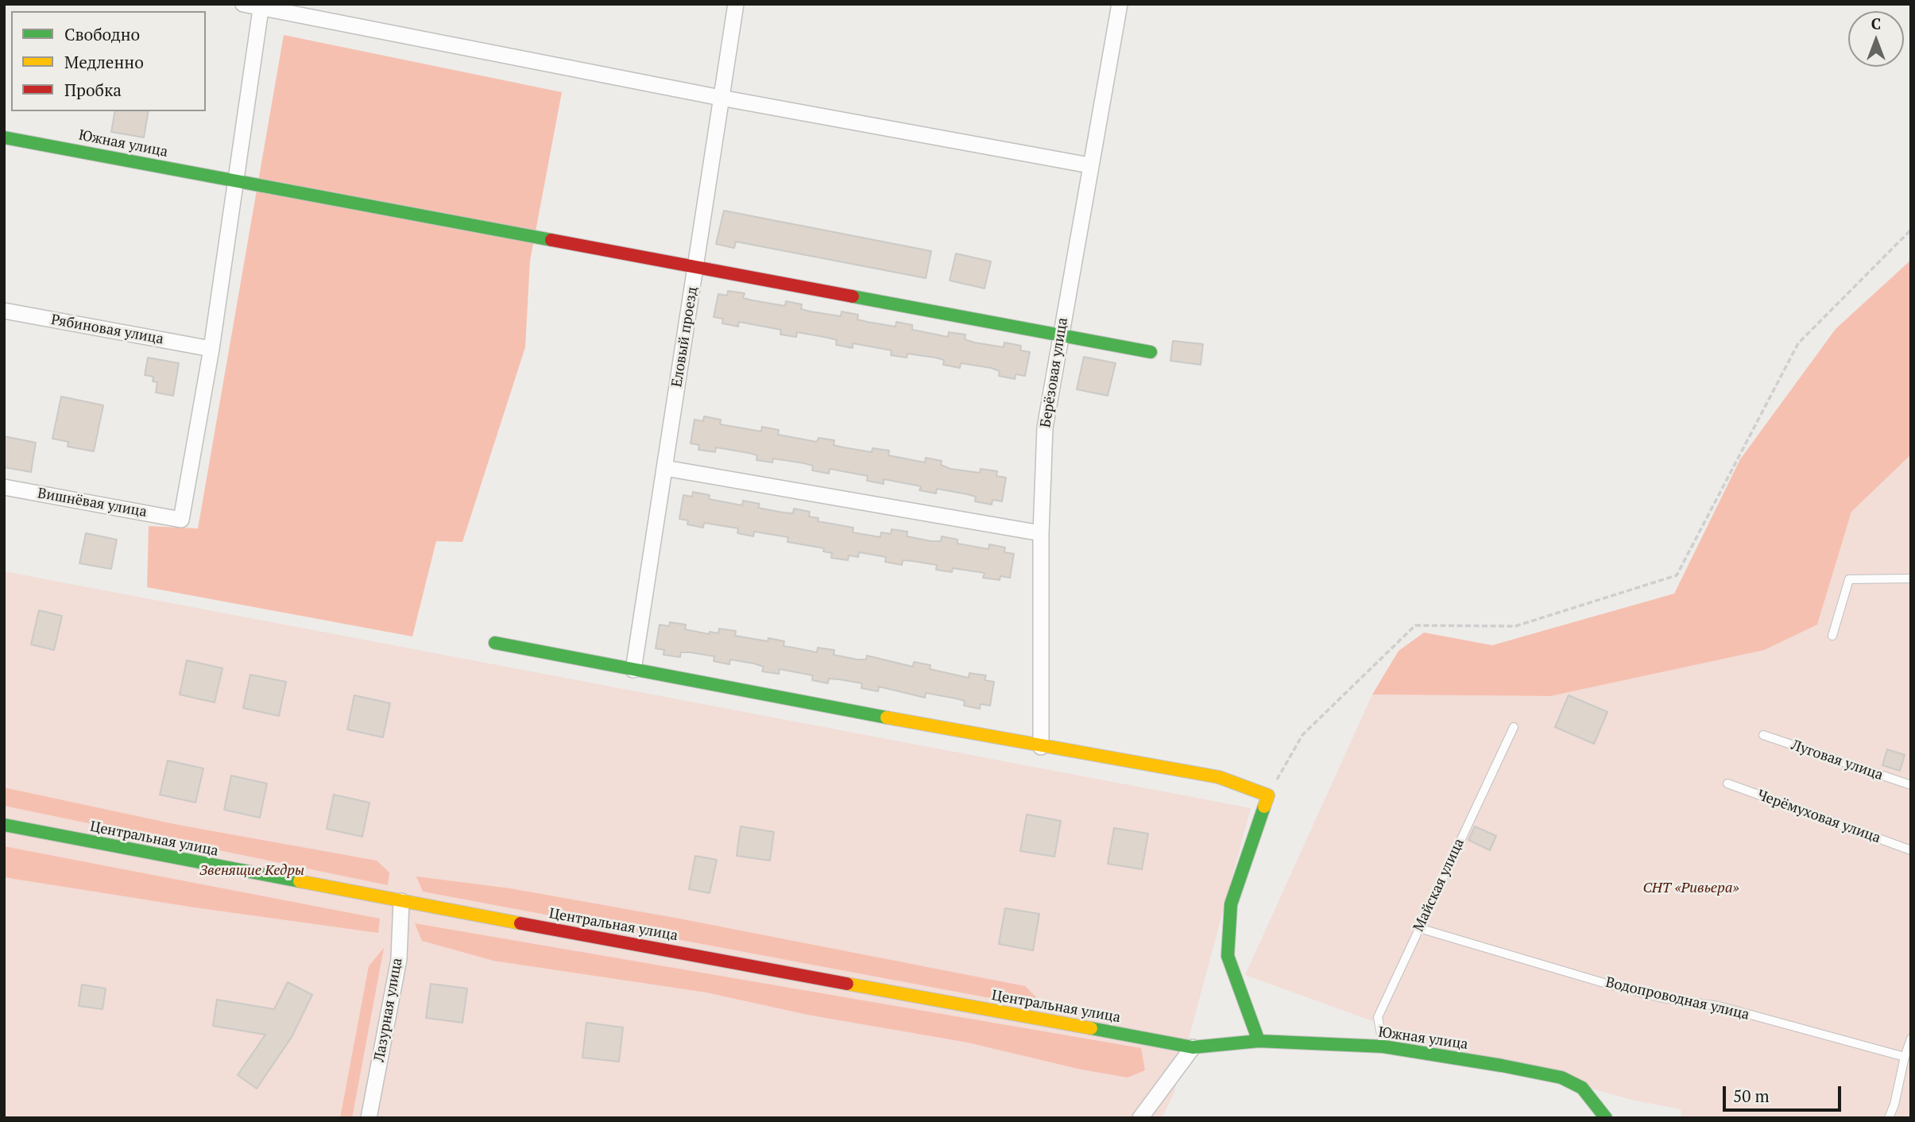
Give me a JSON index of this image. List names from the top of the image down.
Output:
{
  "streets": {
    "street": [
      "Южная улица",
      "Рябиновая улица",
      "Еловый проезд",
      "Берёзовая улица",
      "Вишнёвая улица",
      "Центральная улица",
      "Лазурная улица"
    ],
    "lane": [
      "Луговая улица",
      "Черёмуховая улица",
      "Майская улица",
      "Водопроводная улица"
    ]
  },
  "crossings": [
    ["Южная улица", "Еловый проезд"],
    ["Южная улица", "Берёзовая улица"],
    ["Южная улица", "Центральная улица"],
    ["Южная улица", "Майская улица"],
    ["Рябиновая улица", "Вишнёвая улица"],
    ["Центральная улица", "Лазурная улица"],
    ["Майская улица", "Водопроводная улица"]
  ],
  "parks": ["Звенящие Кедры", "СНТ «Ривьера»"],
  "legend": ["Свободно", "Медленно", "Пробка"],
  "scale_bar": "50 m",
  "north": "top"
}
